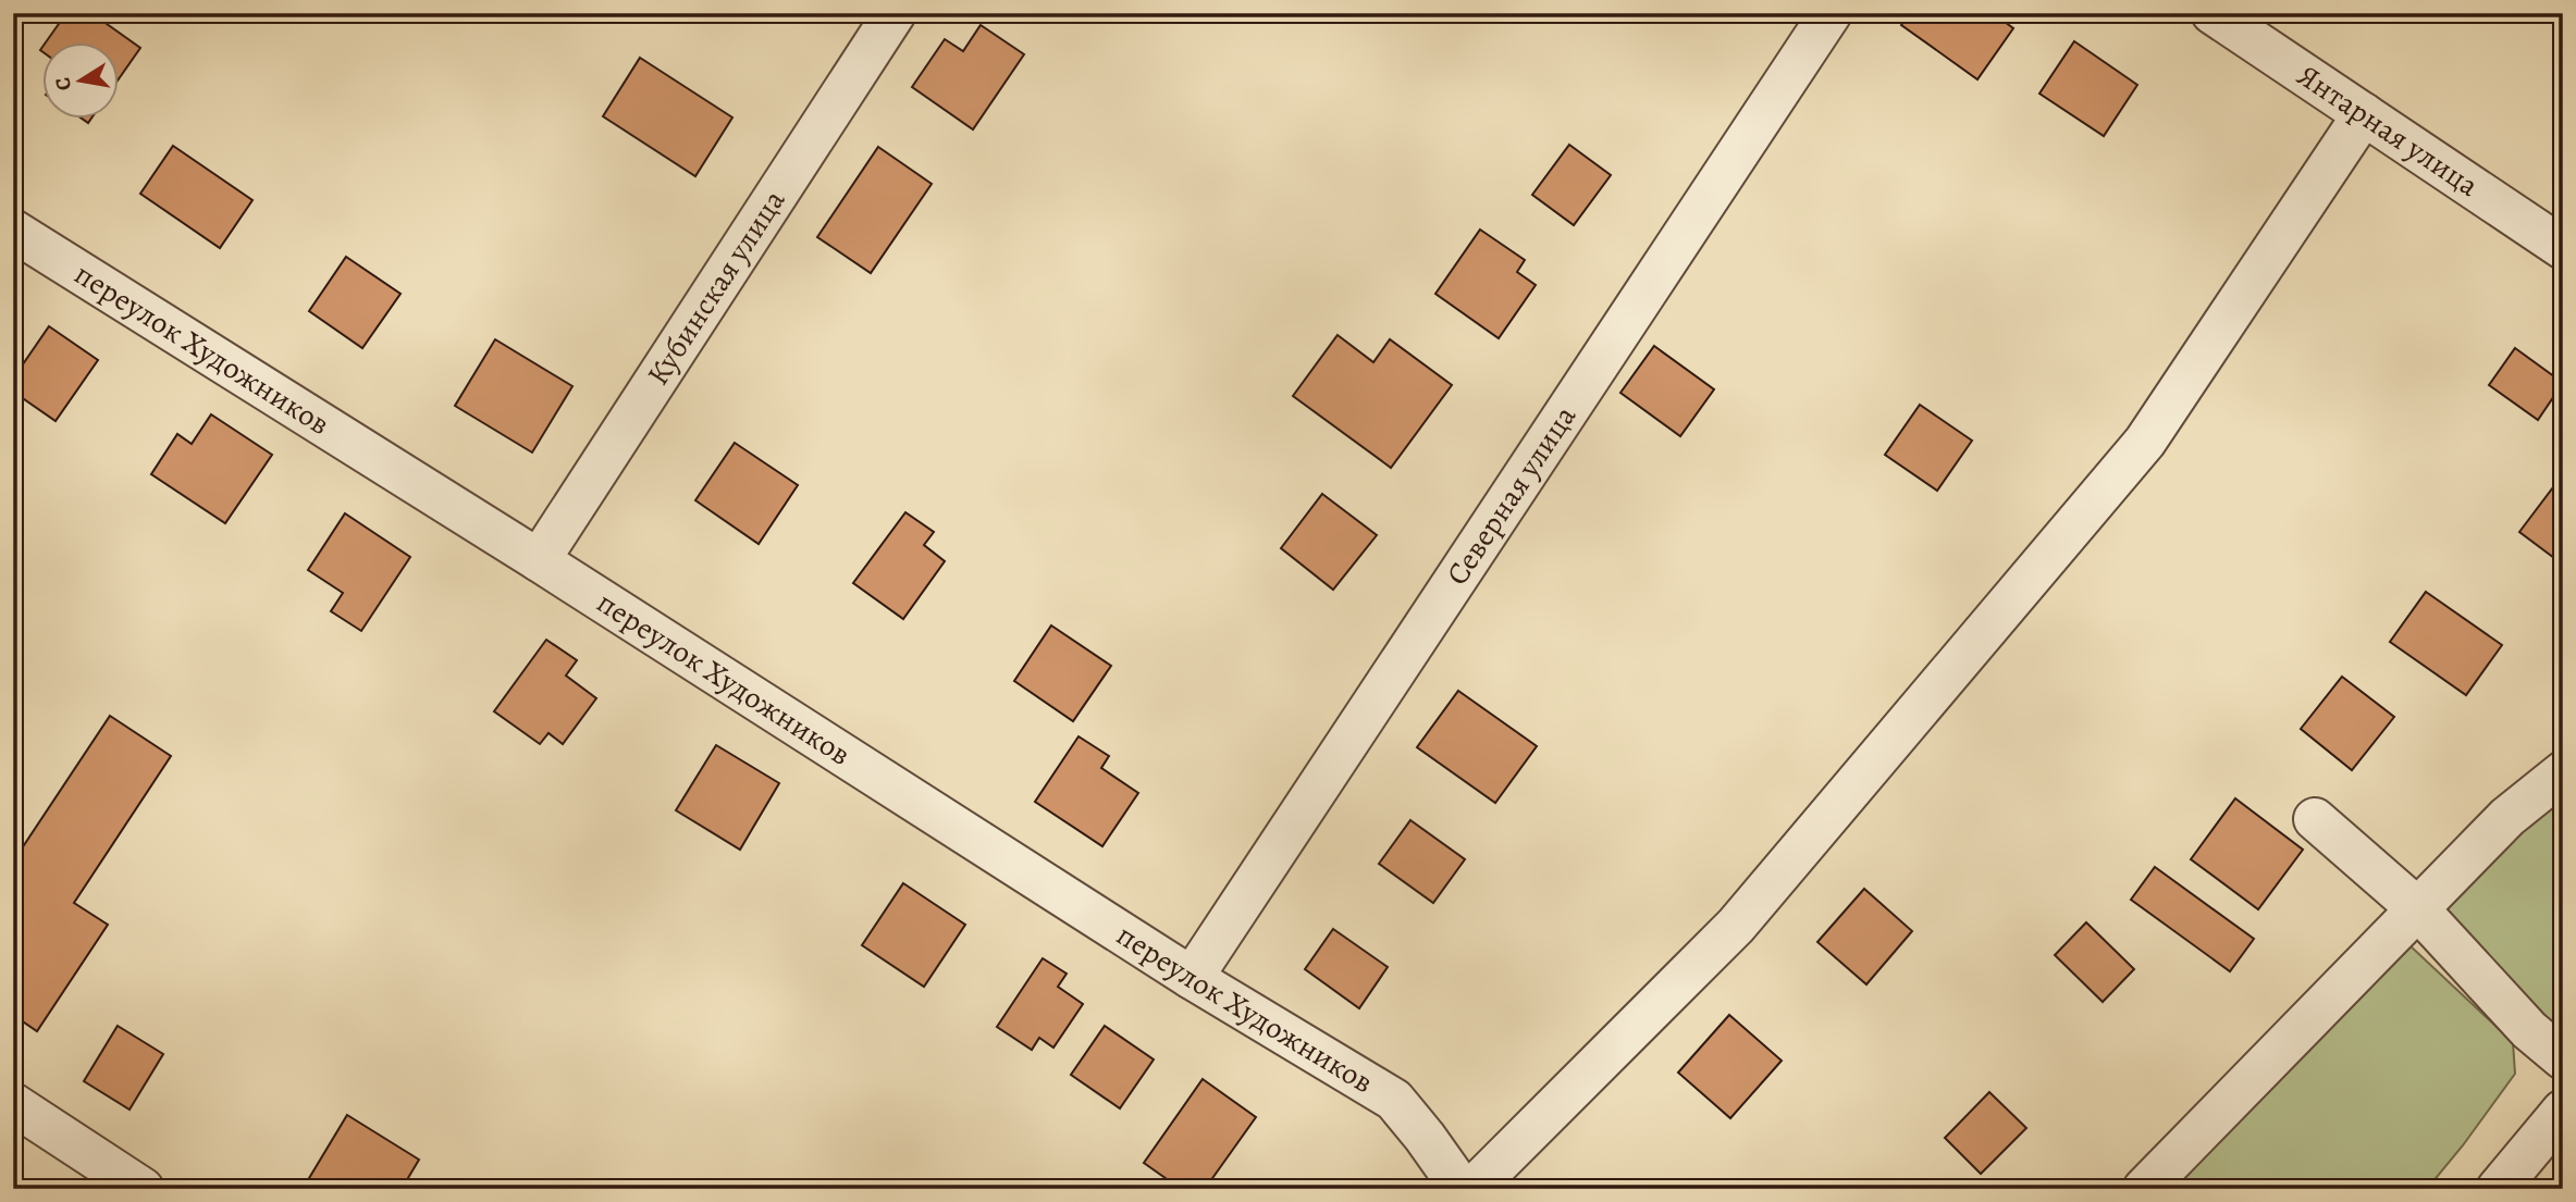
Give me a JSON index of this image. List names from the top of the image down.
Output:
{
  "streets": {
    "street": [
      "Янтарная улица",
      "Кубинская улица",
      "переулок Художников",
      "Северная улица"
    ]
  },
  "crossings": [
    ["Кубинская улица", "переулок Художников"],
    ["переулок Художников", "Северная улица"]
  ],
  "north": "left"
}
